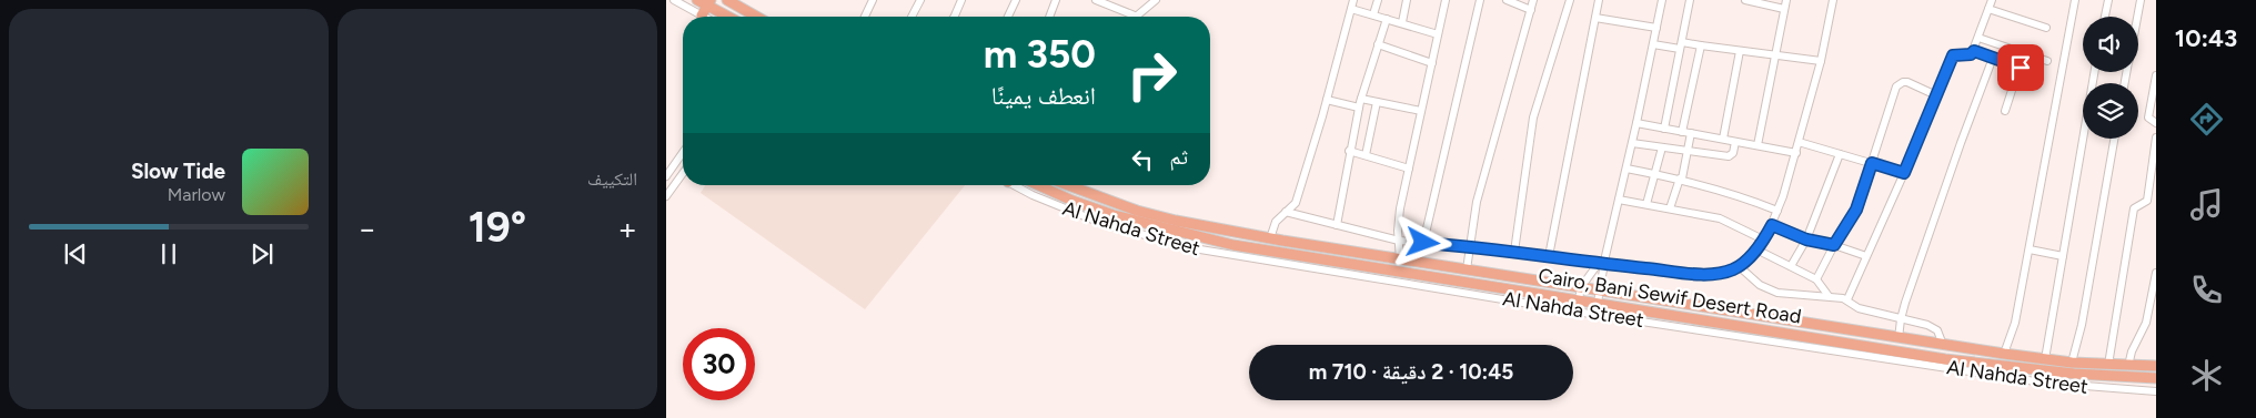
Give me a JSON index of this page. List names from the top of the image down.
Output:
{
  "streets": {
    "main road": ["Cairo, Bani Sewif Desert Road"],
    "street": ["Al Nahda Street"]
  },
  "page": {
    "tabs": "10:43",
    "tile": "التكييف",
    "turn": ["350 m", "انعطف يمينًا"],
    "then": "ثم",
    "song": ["Slow Tide", "Marlow"],
    "heat": ["−", "19°", "+"],
    "limit": "30",
    "trip": "10:45 · 2 دقيقة · 710 m"
  }
}
